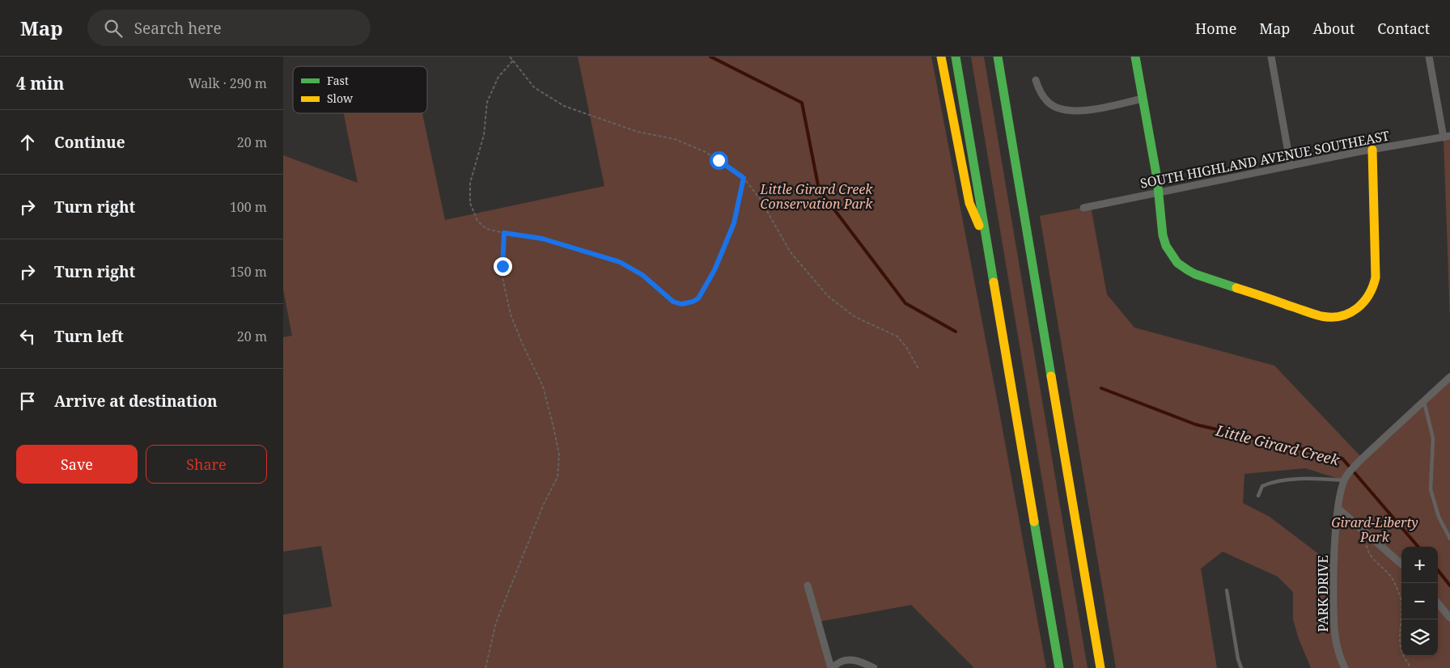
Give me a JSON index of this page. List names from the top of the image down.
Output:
{
  "streets": {
    "street": ["SOUTH HIGHLAND AVENUE SOUTHEAST", "PARK DRIVE"]
  },
  "water": ["Little Girard Creek"],
  "parks": ["Little Girard Creek Conservation Park", "Girard-Liberty Park"],
  "legend": ["Fast", "Slow"],
  "page": {
    "header": "Map",
    "search": "Search here",
    "nav": [
      "Home",
      "Map",
      "About",
      "Contact"
    ],
    "heading": ["4 min", "Walk · 290 m"],
    "list": [
      ["Continue", "20 m"],
      ["Turn right", "100 m"],
      ["Turn right", "150 m"],
      ["Turn left", "20 m"],
      "Arrive at destination"
    ],
    "buttons": ["Save", "Share"],
    "map_buttons": ["+", "−"]
  }
}
